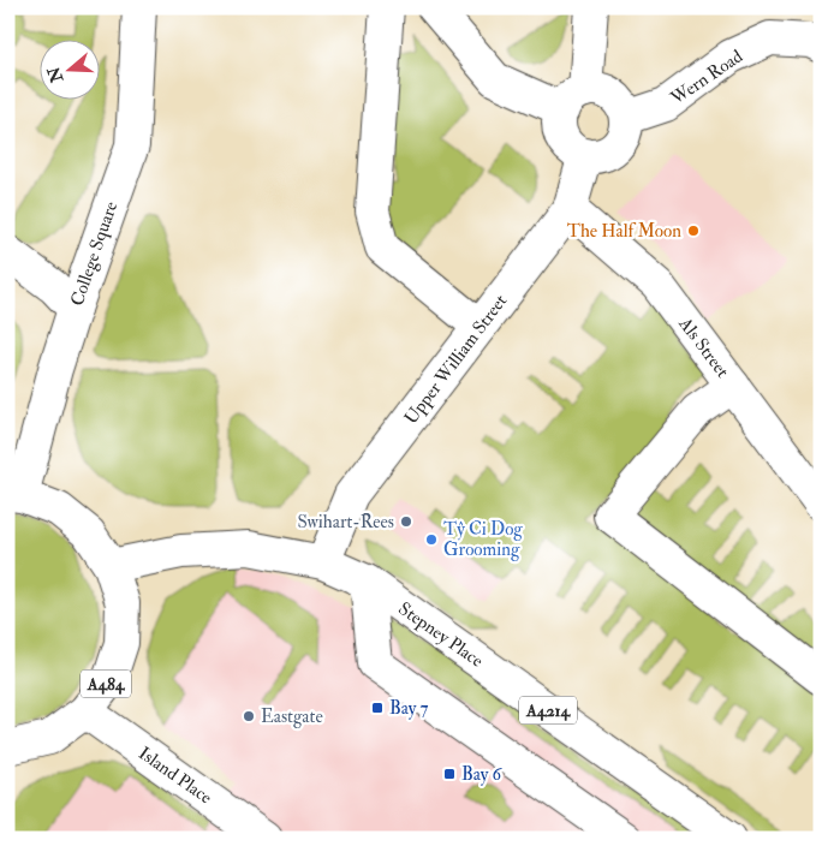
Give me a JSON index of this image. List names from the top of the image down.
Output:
{
  "streets": {
    "street": [
      "Wern Road",
      "College Square",
      "Als Street",
      "Upper William Street",
      "Stepney Place",
      "A484",
      "A4214",
      "Island Place"
    ]
  },
  "crossings": [
    ["Wern Road", "Upper William Street"],
    ["College Square", "A484"],
    ["Als Street", "Upper William Street"],
    ["Upper William Street", "Stepney Place"],
    ["Stepney Place", "A484"],
    ["A484", "Island Place"]
  ],
  "places": {
    "other": [
      "The Half Moon",
      "Swihart-Rees",
      "Tŷ Ci Dog Grooming",
      "Eastgate"
    ],
    "transit": ["Bay 7", "Bay 6"]
  },
  "north": "left"
}
